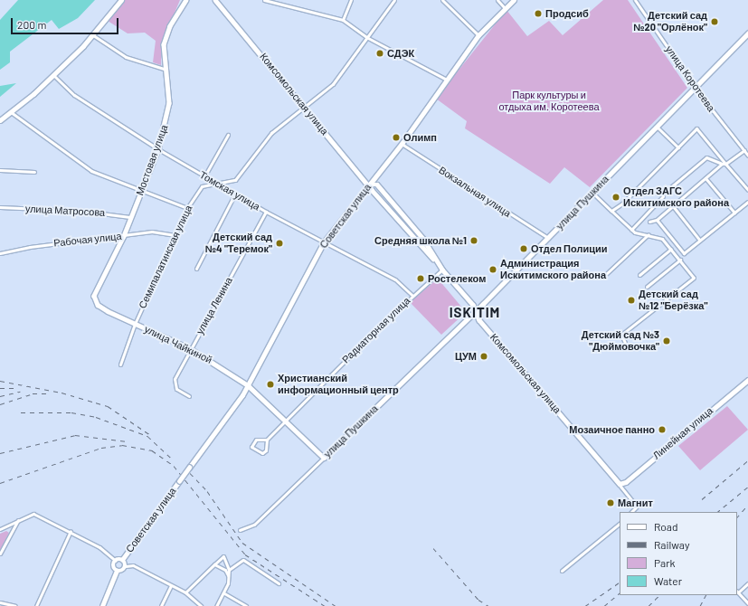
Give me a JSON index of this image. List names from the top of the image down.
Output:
{
  "streets": {
    "main road": [
      "Комсомольская улица",
      "Мостовая улица",
      "улица Пушкина",
      "Советская улица",
      "улица Чайкиной",
      "Линейная улица"
    ],
    "street": [
      "улица Коротеева",
      "Томская улица",
      "Вокзальная улица",
      "улица Матросова",
      "Рабочая улица",
      "Семипалатинская улица",
      "улица Ленина",
      "Радиаторная улица"
    ]
  },
  "crossings": [
    ["улица Коротеева", "улица Пушкина"],
    ["Комсомольская улица", "улица Пушкина"],
    ["Комсомольская улица", "Советская улица"],
    ["Комсомольская улица", "Семипалатинская улица"],
    ["Комсомольская улица", "Радиаторная улица"],
    ["Комсомольская улица", "Линейная улица"],
    ["Мостовая улица", "Томская улица"],
    ["Мостовая улица", "улица Матросова"],
    ["Мостовая улица", "Рабочая улица"],
    ["Мостовая улица", "улица Чайкиной"],
    ["Томская улица", "Советская улица"],
    ["Томская улица", "Семипалатинская улица"],
    ["Томская улица", "улица Ленина"],
    ["Томская улица", "Радиаторная улица"],
    ["Вокзальная улица", "улица Пушкина"],
    ["Вокзальная улица", "Советская улица"],
    ["улица Пушкина", "улица Чайкиной"],
    ["Советская улица", "улица Чайкиной"],
    ["Рабочая улица", "Семипалатинская улица"],
    ["Семипалатинская улица", "улица Чайкиной"],
    ["улица Ленина", "улица Чайкиной"],
    ["Радиаторная улица", "улица Чайкиной"]
  ],
  "districts": ["ISKITIM"],
  "parks": ["Парк культуры и отдыха им. Коротеева"],
  "places": [
    "Продсиб",
    "Детский сад №20 \"Орлёнок\"",
    "СДЭК",
    "Олимп",
    "Отдел ЗАГС Искитимского района",
    "Средняя школа №1",
    "Детский сад №4 \"Теремок\"",
    "Отдел Полиции",
    "Администрация Искитимского района",
    "Ростелеком",
    "Детский сад №12 \"Берёзка\"",
    "Детский сад №3 \"Дюймовочка\"",
    "ЦУМ",
    "Христианский информационный центр",
    "Мозаичное панно",
    "Магнит"
  ],
  "legend": [
    "Road",
    "Railway",
    "Park",
    "Water"
  ],
  "scale_bar": "200 m"
}
